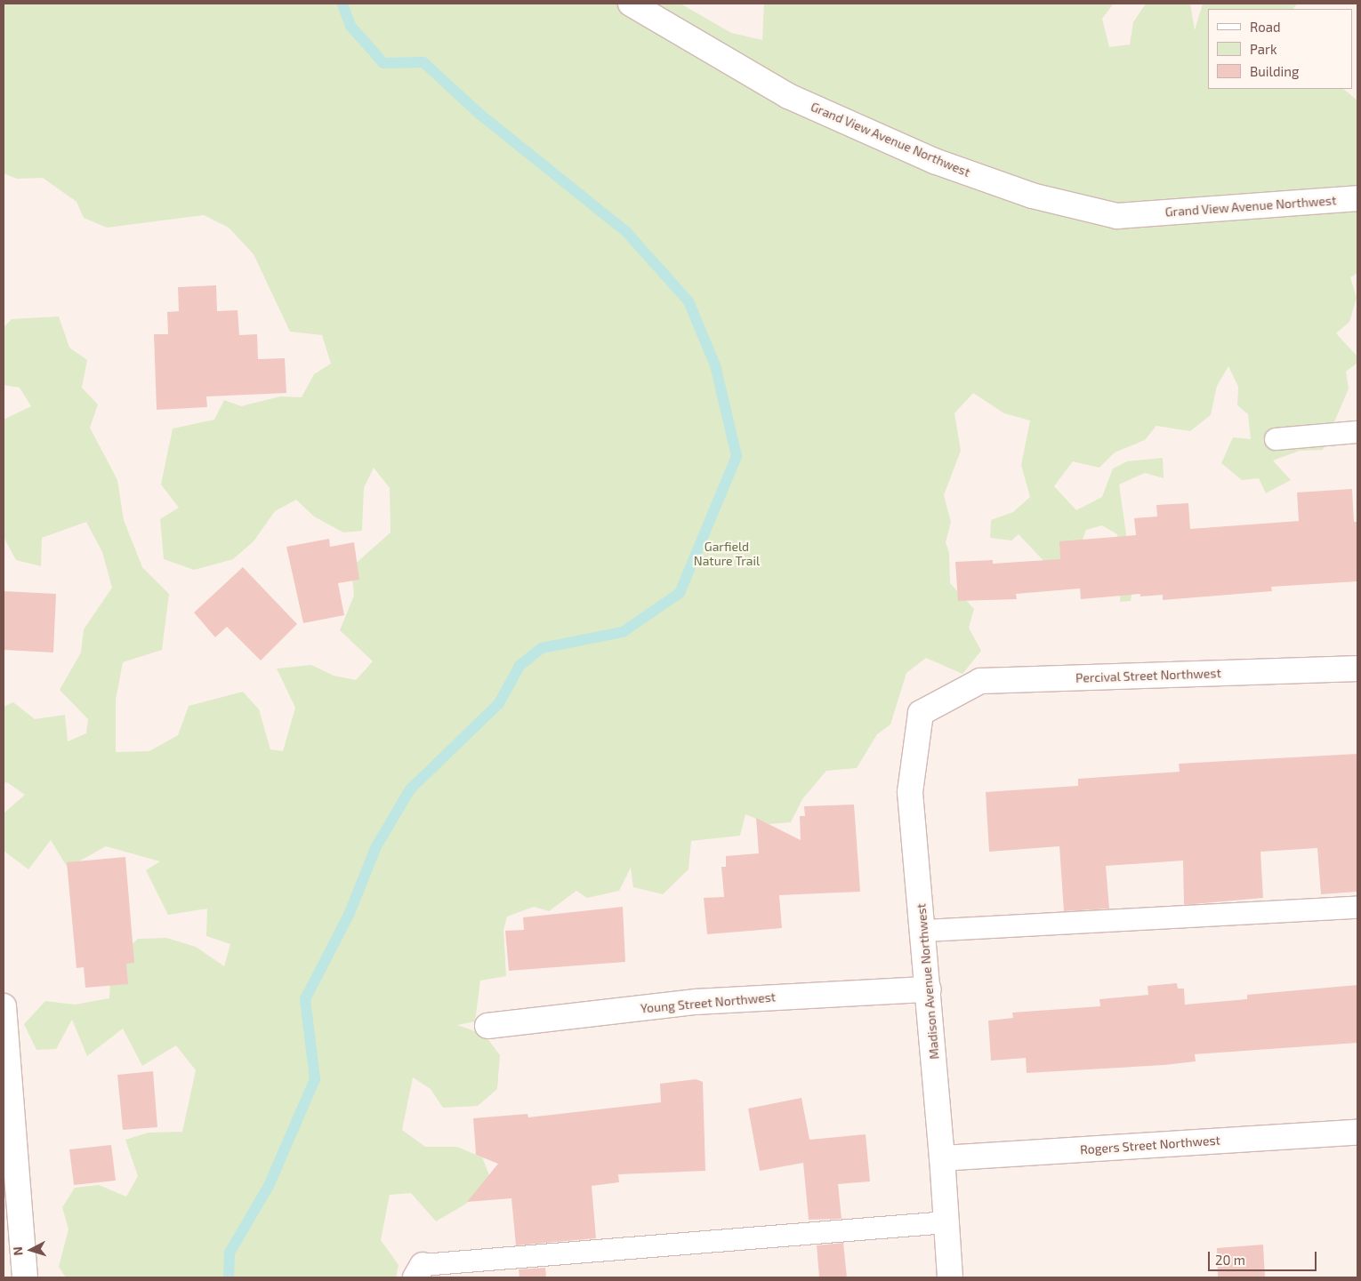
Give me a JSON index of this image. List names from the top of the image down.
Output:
{
  "streets": {
    "street": [
      "Grand View Avenue Northwest",
      "Percival Street Northwest",
      "Madison Avenue Northwest",
      "Young Street Northwest",
      "Rogers Street Northwest"
    ]
  },
  "crossings": [
    ["Percival Street Northwest", "Madison Avenue Northwest"],
    ["Madison Avenue Northwest", "Young Street Northwest"],
    ["Madison Avenue Northwest", "Rogers Street Northwest"]
  ],
  "parks": ["Garfield Nature Trail"],
  "legend": ["Road", "Park", "Building"],
  "scale_bar": "20 m",
  "north": "left"
}
